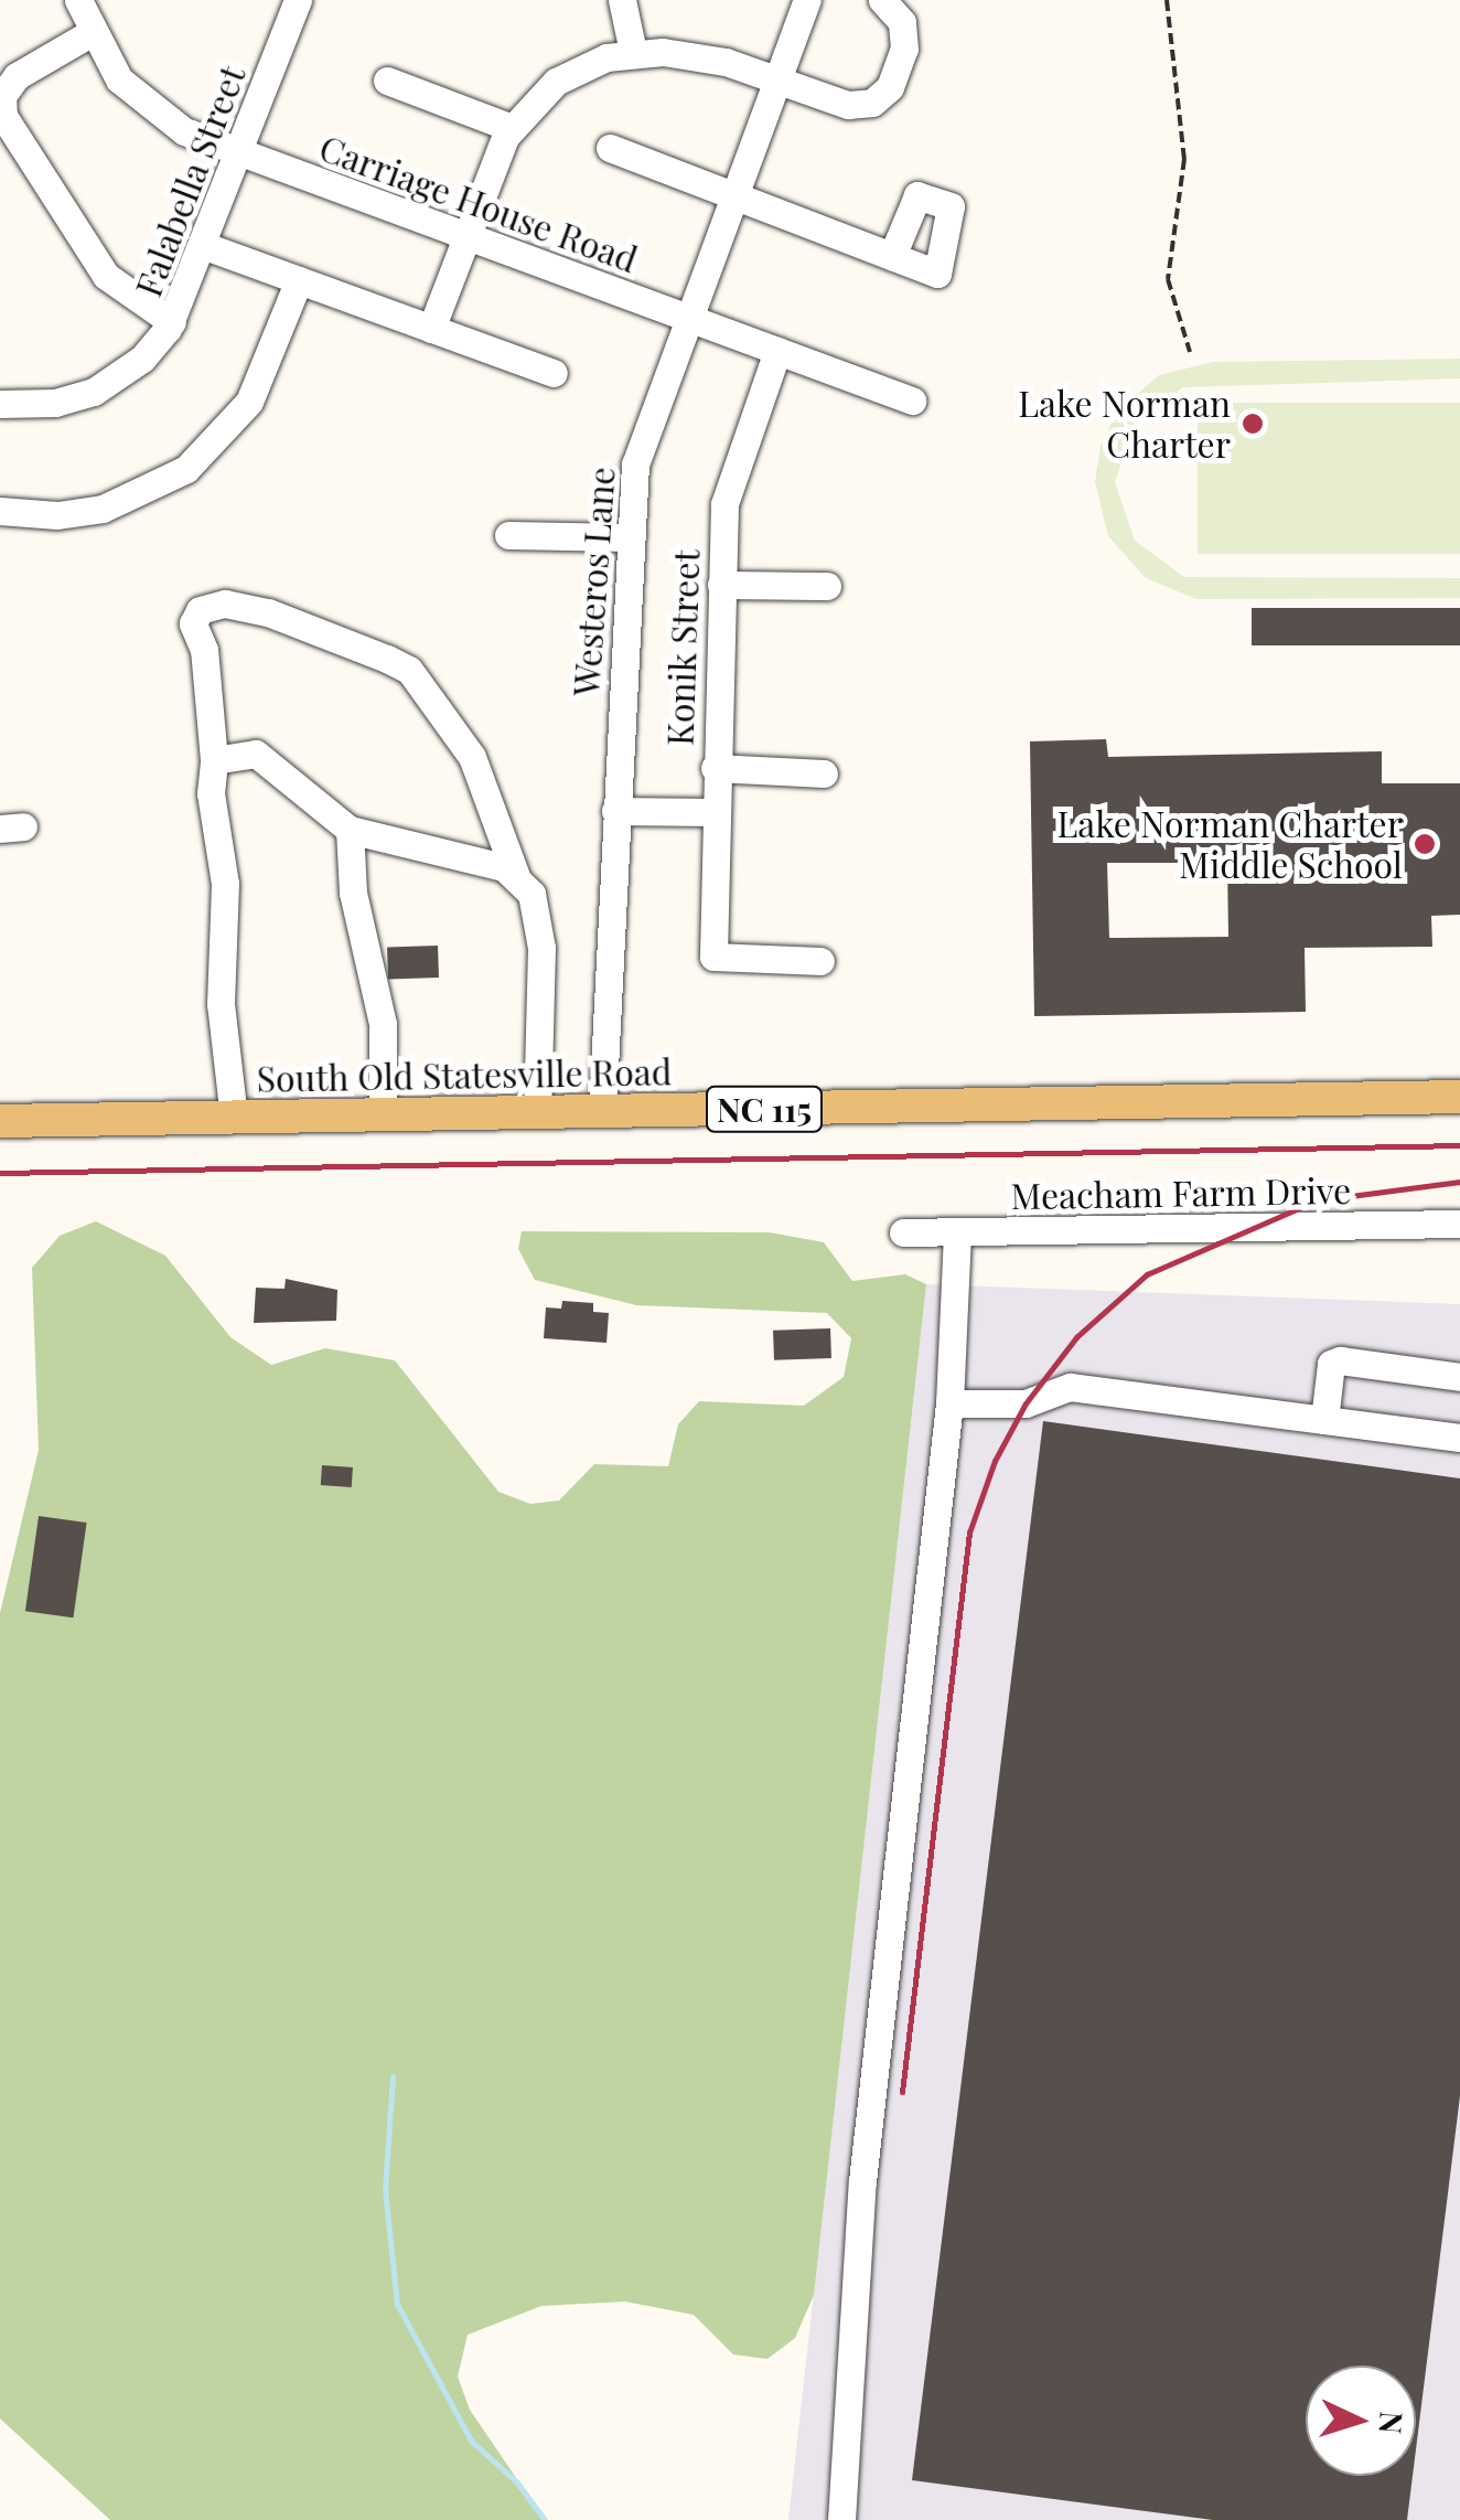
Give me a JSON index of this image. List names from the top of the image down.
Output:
{
  "streets": {
    "main road": ["South Old Statesville Road", "NC 115"],
    "street": [
      "Falabella Street",
      "Carriage House Road",
      "Westeros Lane",
      "Konik Street",
      "Meacham Farm Drive"
    ]
  },
  "crossings": [
    ["Falabella Street", "Carriage House Road"],
    ["Carriage House Road", "Westeros Lane"],
    ["Carriage House Road", "Konik Street"],
    ["Westeros Lane", "South Old Statesville Road"]
  ],
  "places": ["Lake Norman Charter", "Lake Norman Charter Middle School"],
  "north": "right"
}
